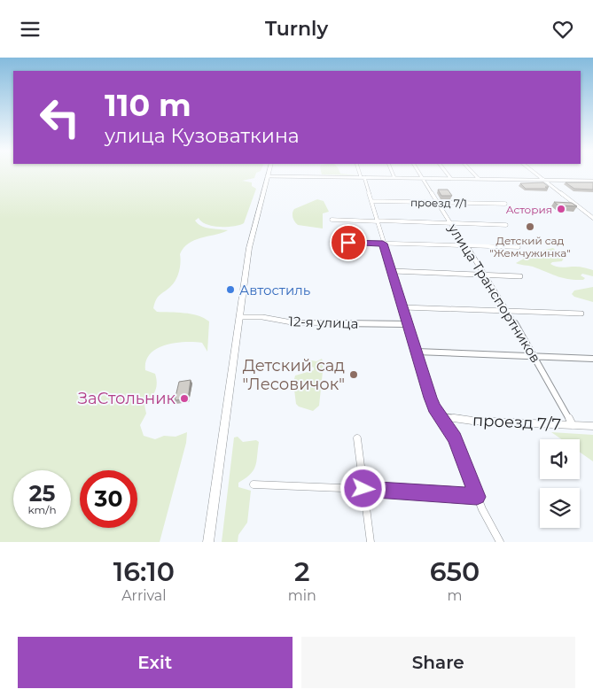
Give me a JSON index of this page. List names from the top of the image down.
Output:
{
  "streets": {
    "street": [
      "проезд 7/1",
      "улица Транспортников",
      "12-я улица",
      "проезд 7/7"
    ]
  },
  "crossings": [
    ["проезд 7/1", "улица Транспортников"],
    ["улица Транспортников", "проезд 7/7"]
  ],
  "places": [
    "Астория",
    "Детский сад \"Жемчужинка\"",
    "Автостиль",
    "Детский сад \"Лесовичок\"",
    "ЗаСтольник"
  ],
  "page": {
    "header": "Turnly",
    "turn": ["110 m", "улица Кузоваткина"],
    "speed": "25 km/h",
    "limit": "30",
    "eta": [
      "16:10",
      "Arrival",
      "2",
      "min",
      "650",
      "m"
    ],
    "buttons": ["Exit", "Share"]
  }
}
